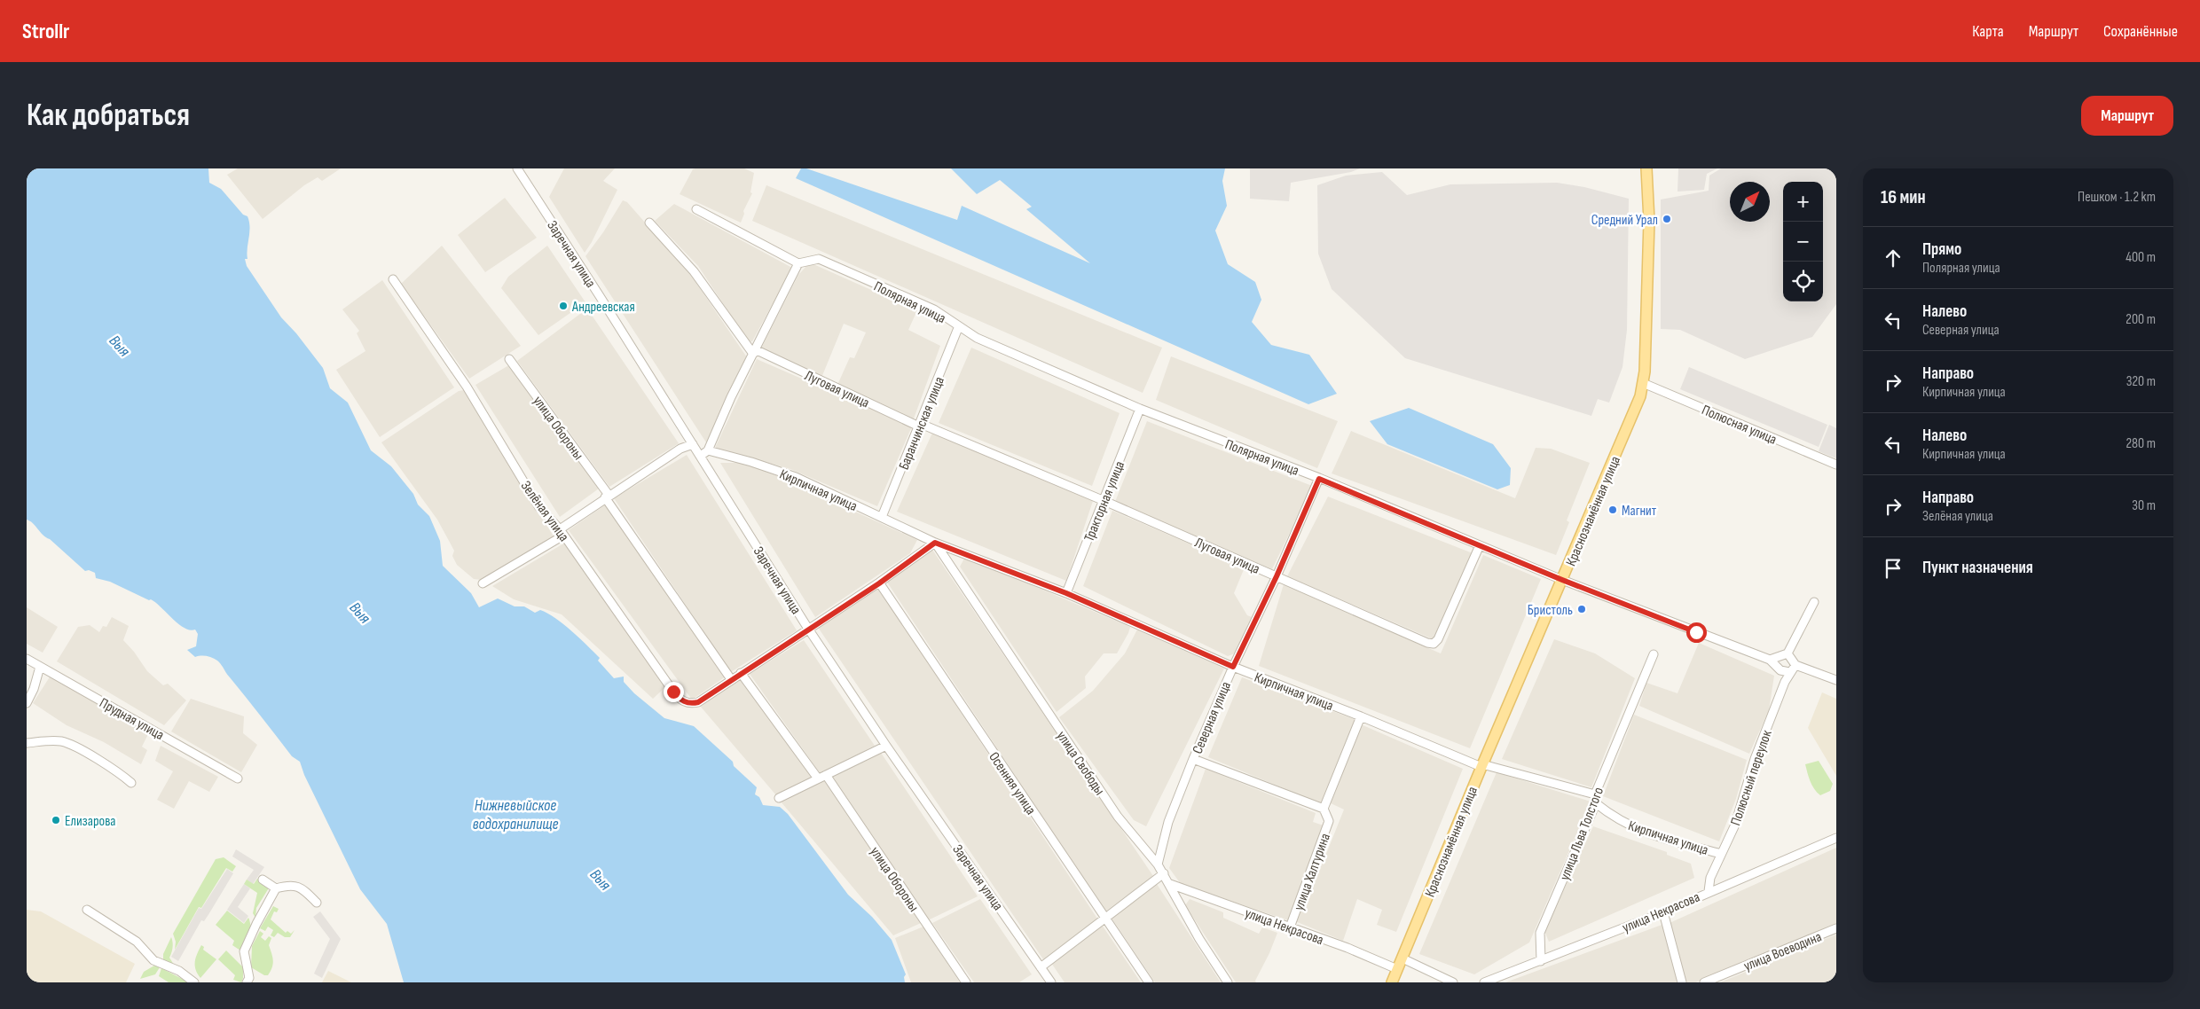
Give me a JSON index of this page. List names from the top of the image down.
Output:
{
  "streets": {
    "main road": ["Краснознамённая улица"],
    "street": [
      "Заречная улица",
      "Полярная улица",
      "Луговая улица",
      "Баранчинская улица",
      "Полюсная улица",
      "улица Обороны",
      "Кирпичная улица",
      "Тракторная улица",
      "Зелёная улица",
      "Северная улица",
      "Прудная улица",
      "улица Свободы",
      "Полюсный переулок",
      "Осенняя улица",
      "улица Льва Толстого",
      "улица Халтурина",
      "улица Некрасова",
      "улица Воеводина"
    ]
  },
  "crossings": [
    ["Полярная улица", "Луговая улица"],
    ["Полярная улица", "Баранчинская улица"],
    ["Полярная улица", "Тракторная улица"],
    ["Полярная улица", "Краснознамённая улица"],
    ["Полярная улица", "Северная улица"],
    ["Полярная улица", "Полюсный переулок"],
    ["Луговая улица", "Баранчинская улица"],
    ["Луговая улица", "Тракторная улица"],
    ["Луговая улица", "Северная улица"],
    ["Баранчинская улица", "Кирпичная улица"],
    ["Полюсная улица", "Краснознамённая улица"],
    ["улица Обороны", "Зелёная улица"],
    ["Кирпичная улица", "Тракторная улица"],
    ["Кирпичная улица", "Краснознамённая улица"],
    ["Кирпичная улица", "Северная улица"],
    ["Кирпичная улица", "улица Свободы"],
    ["Кирпичная улица", "Полюсный переулок"],
    ["Кирпичная улица", "улица Льва Толстого"],
    ["Кирпичная улица", "улица Халтурина"],
    ["Краснознамённая улица", "улица Некрасова"],
    ["Северная улица", "улица Свободы"],
    ["улица Свободы", "улица Некрасова"],
    ["Полюсный переулок", "улица Некрасова"],
    ["улица Льва Толстого", "улица Некрасова"],
    ["улица Халтурина", "улица Некрасова"]
  ],
  "water": ["Выя", "Нижневыйское водохранилище"],
  "places": [
    "Средний Урал",
    "Андреевская",
    "Магнит",
    "Бристоль",
    "Елизарова"
  ],
  "north": "top right",
  "page": {
    "header": "Strollr",
    "nav": ["Карта", "Маршрут", "Сохранённые"],
    "buttons": "Маршрут",
    "title": "Как добраться",
    "heading": ["16 мин", "Пешком · 1.2 km"],
    "map_buttons": ["+", "−"],
    "list": [
      ["Прямо", "Полярная улица", "400 m"],
      ["Налево", "Северная улица", "200 m"],
      ["Направо", "Кирпичная улица", "320 m"],
      ["Налево", "Кирпичная улица", "280 m"],
      ["Направо", "Зелёная улица", "30 m"],
      "Пункт назначения"
    ]
  }
}
